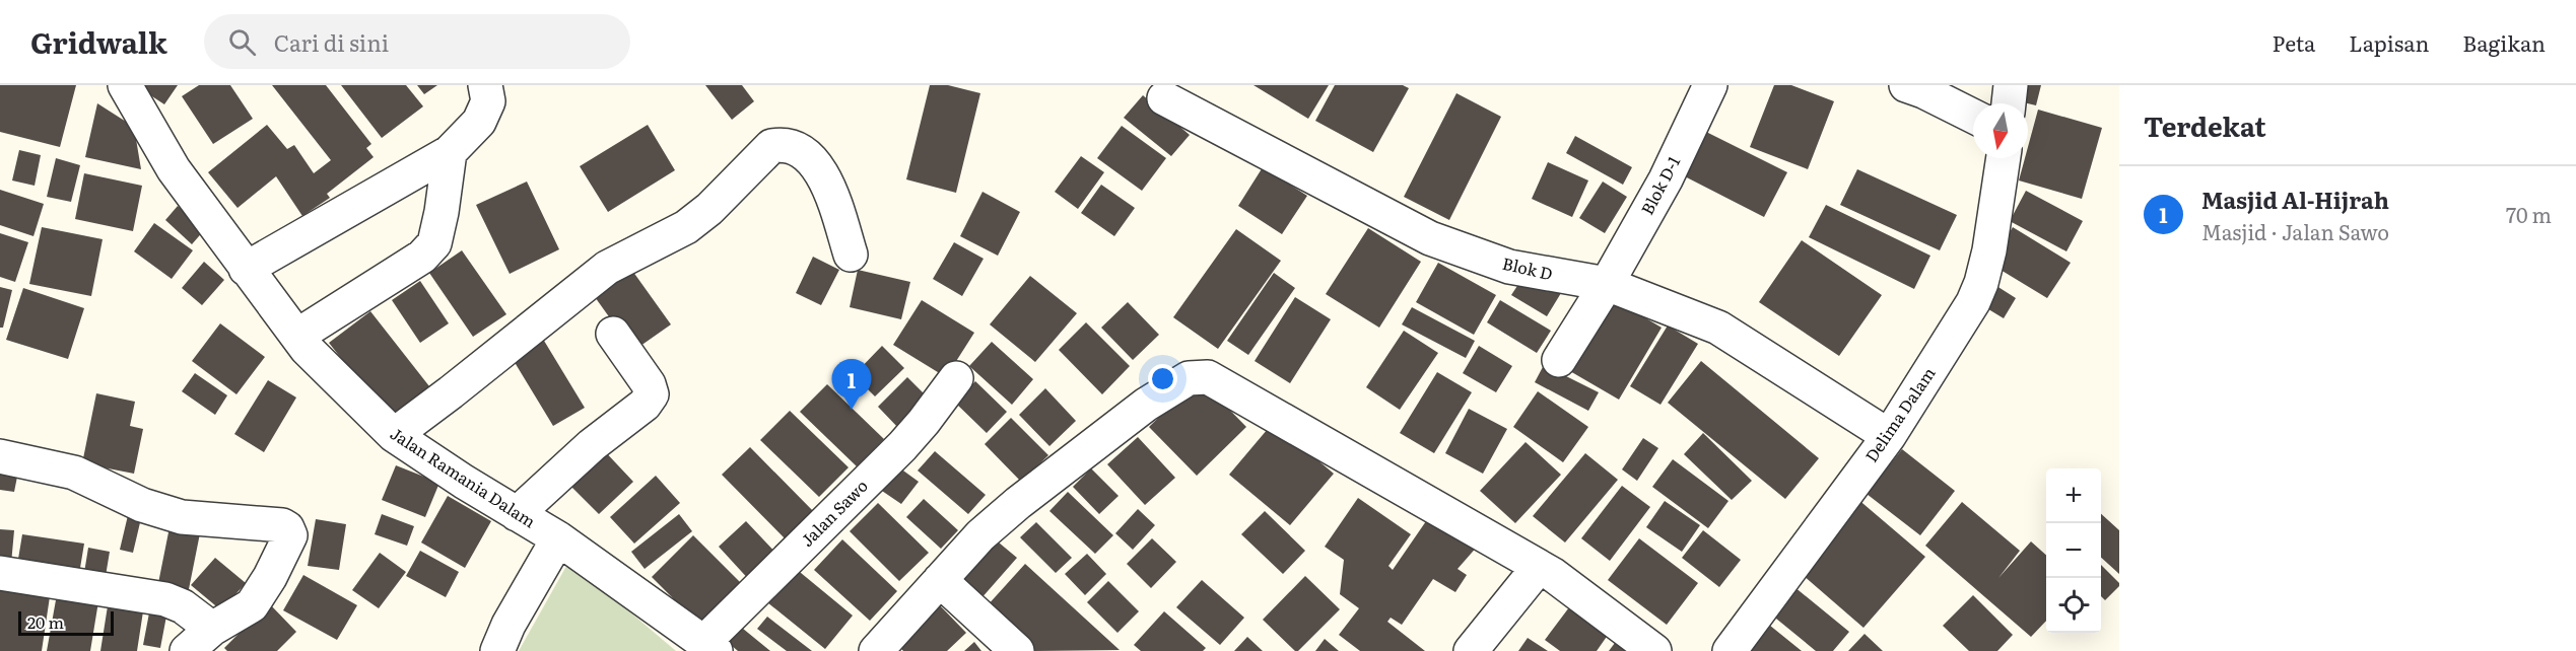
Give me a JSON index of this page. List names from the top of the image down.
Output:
{
  "streets": {
    "street": [
      "Blok D-1",
      "Blok D",
      "Delima Dalam",
      "Jalan Ramania Dalam",
      "Jalan Sawo"
    ]
  },
  "crossings": [
    ["Blok D-1", "Blok D"],
    ["Blok D", "Delima Dalam"],
    ["Jalan Ramania Dalam", "Jalan Sawo"]
  ],
  "scale_bar": "20 m",
  "north": "bottom",
  "page": {
    "header": "Gridwalk",
    "search": "Cari di sini",
    "nav": ["Peta", "Lapisan", "Bagikan"],
    "heading": "Terdekat",
    "list": [
      {
        "mark": "1",
        "name": "Masjid Al-Hijrah",
        "note": "Masjid · Jalan Sawo",
        "value": "70 m"
      }
    ],
    "pins": "1",
    "map_buttons": ["+", "−"],
    "scale": "20 m"
  }
}
